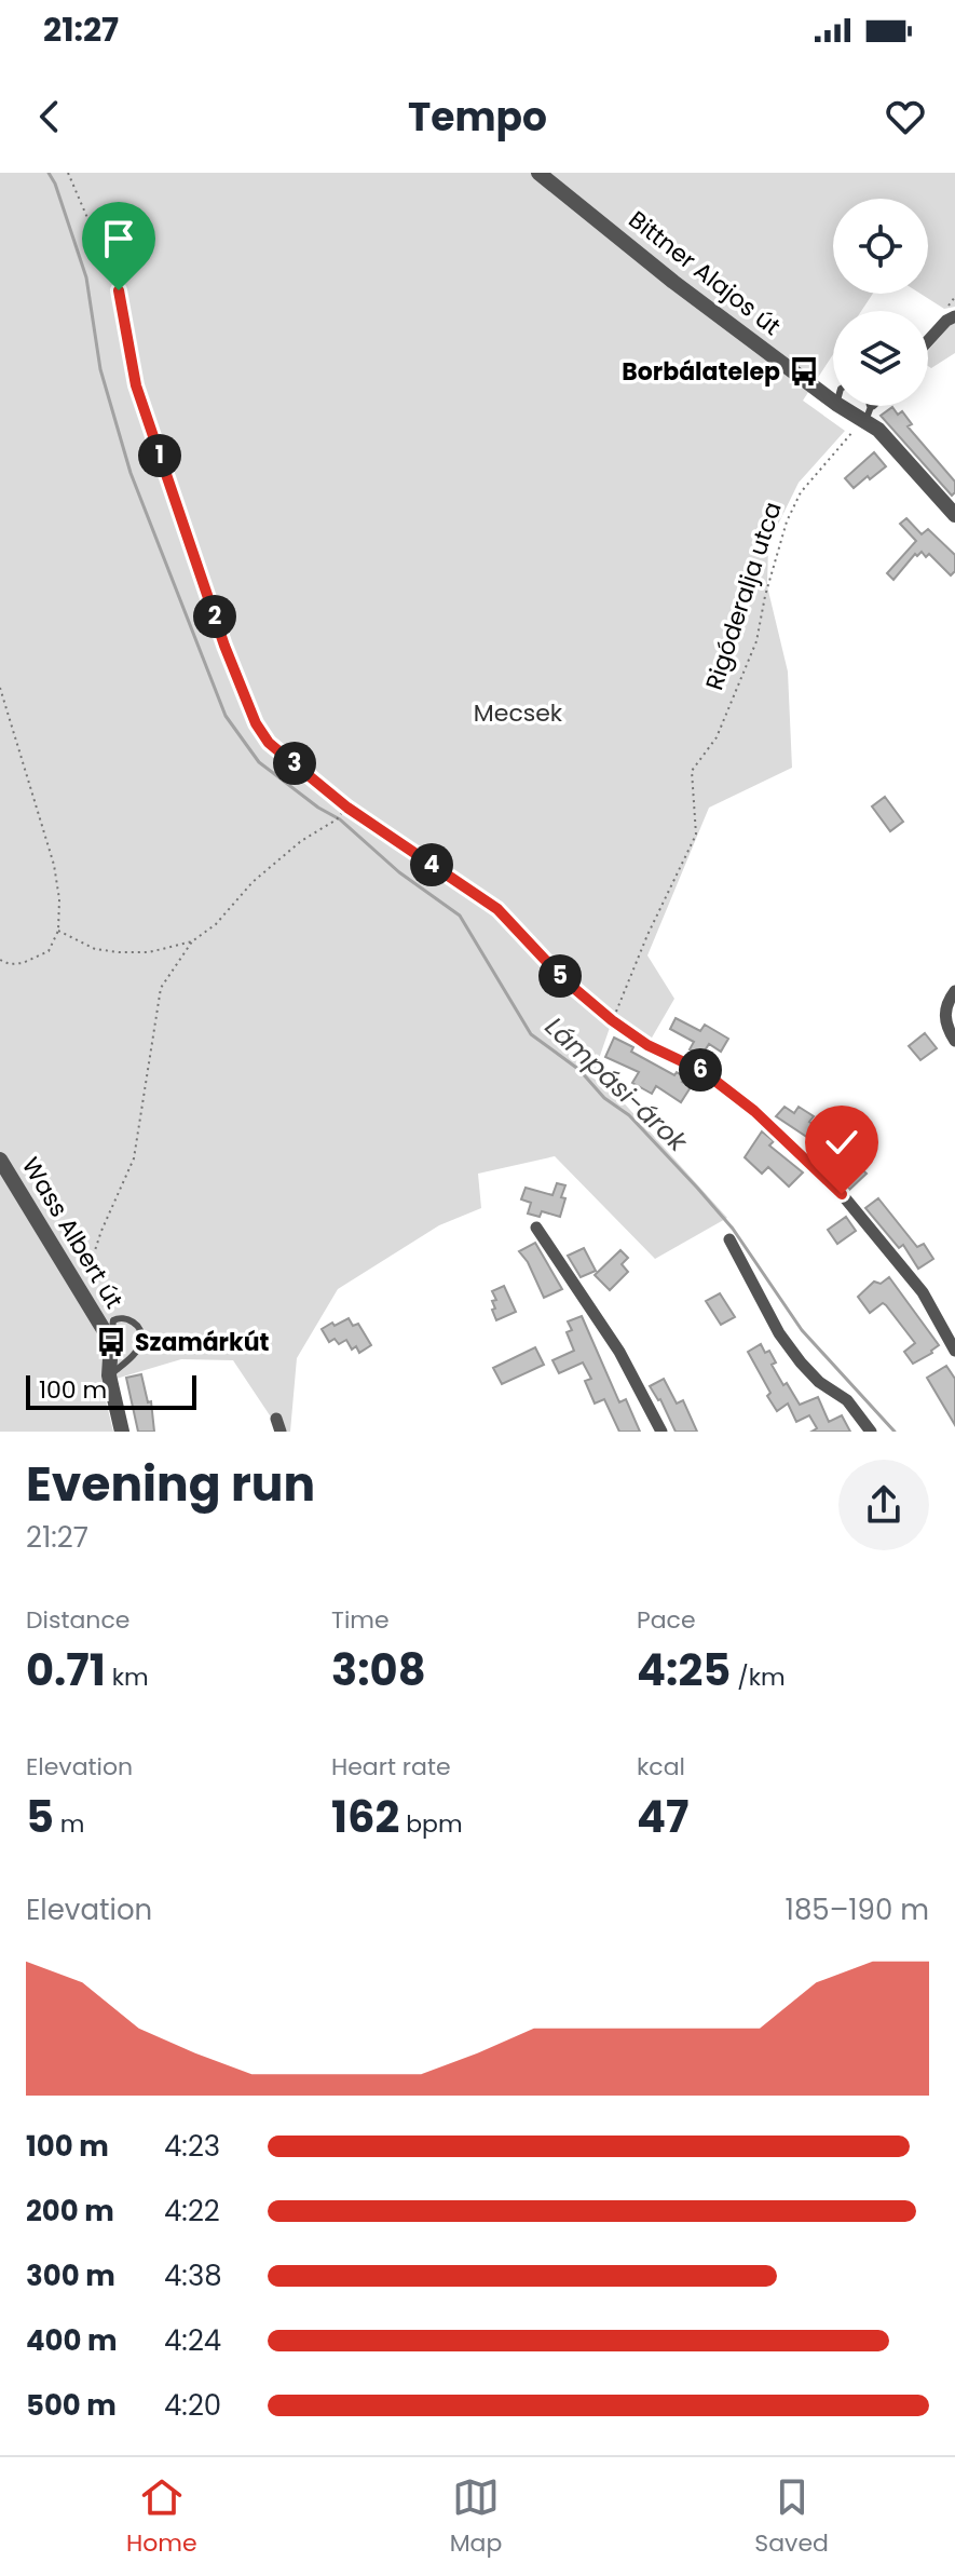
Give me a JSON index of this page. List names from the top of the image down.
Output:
{
  "streets": {
    "street": ["Bittner Alajos út", "Wass Albert út"],
    "path": ["Rigóderalja utca"]
  },
  "crossings": [
    ["Bittner Alajos út", "Rigóderalja utca"]
  ],
  "water": ["Lámpási-árok"],
  "parks": ["Mecsek"],
  "places": {
    "bus stop": ["Borbálatelep", "Szamárkút"]
  },
  "scale_bar": "100 m",
  "page": {
    "status": "21:27",
    "header": "Tempo",
    "pins": [
      "1",
      "2",
      "3",
      "4",
      "5",
      "6"
    ],
    "scale": "100 m",
    "heading": ["Evening run", "21:27"],
    "stats": [
      ["Distance", "0.71 km"],
      ["Time", "3:08"],
      ["Pace", "4:25 /km"],
      ["Elevation", "5 m"],
      ["Heart rate", "162 bpm"],
      ["kcal", "47"]
    ],
    "chart": ["Elevation", "185–190 m"],
    "list": [
      {
        "name": "100 m",
        "note": "4:23"
      },
      {
        "name": "200 m",
        "note": "4:22"
      },
      {
        "name": "300 m",
        "note": "4:38"
      },
      {
        "name": "400 m",
        "note": "4:24"
      },
      {
        "name": "500 m",
        "note": "4:20"
      }
    ],
    "tabs": ["Home", "Map", "Saved"]
  }
}
